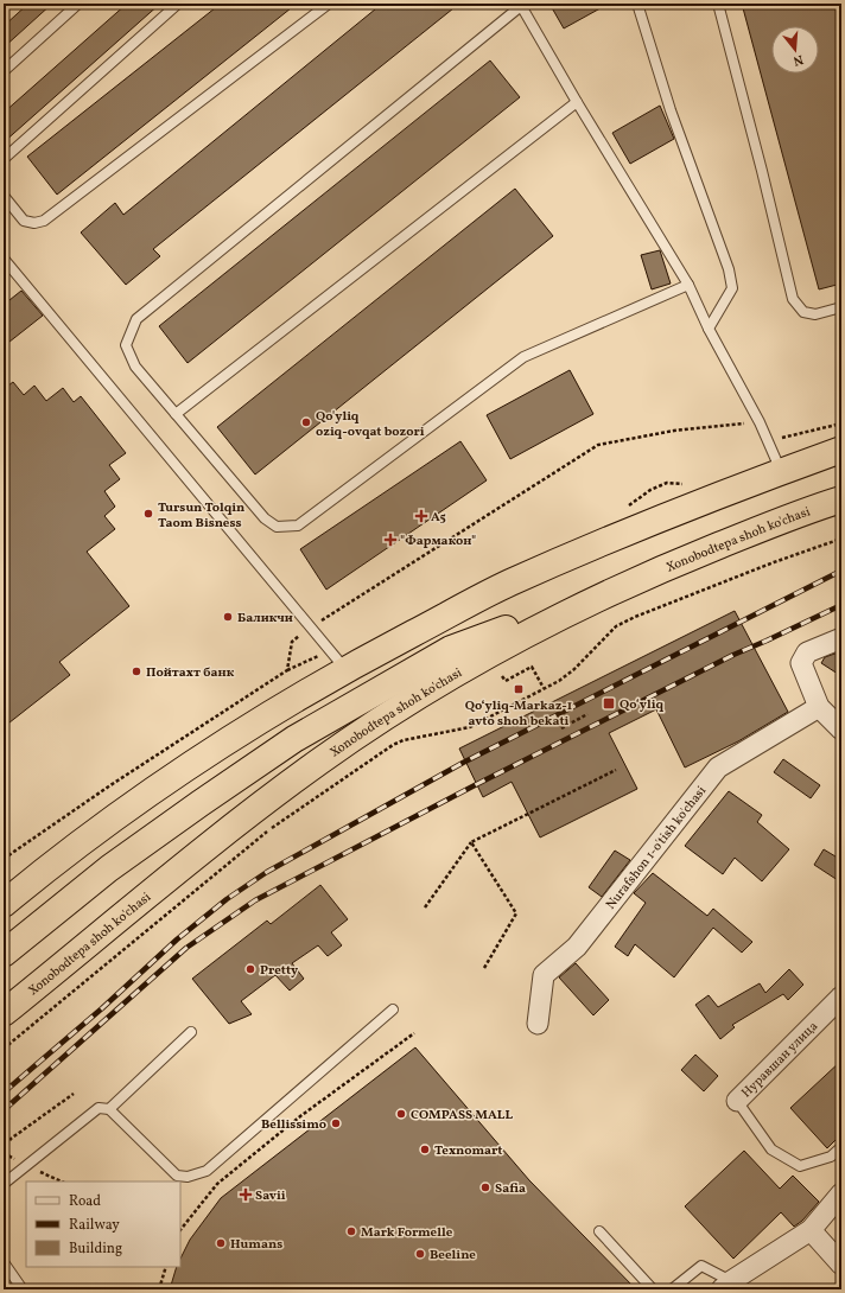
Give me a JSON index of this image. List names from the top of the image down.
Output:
{
  "streets": {
    "highway": ["Xonobodtepa shoh ko'chasi"],
    "street": ["Nurafshon 1-o'tish ko'chasi", "Нуравшан улица"]
  },
  "places": {
    "other": [
      "Qo'yliq oziq-ovqat bozori",
      "Tursun Tolqin Taom Bisness",
      "Баликчи",
      "Пойтахт банк",
      "Pretty",
      "COMPASS MALL",
      "Bellissimo",
      "Texnomart",
      "Safia",
      "Mark Formelle",
      "Humans",
      "Beeline"
    ],
    "health": ["А5", "\"Фармакон\"", "Savii"],
    "transit": ["Qoʻyliq-Markaz-1 avto shoh bekati", "Qo‘yliq"]
  },
  "legend": ["Road", "Railway", "Building"],
  "north": "bottom"
}
